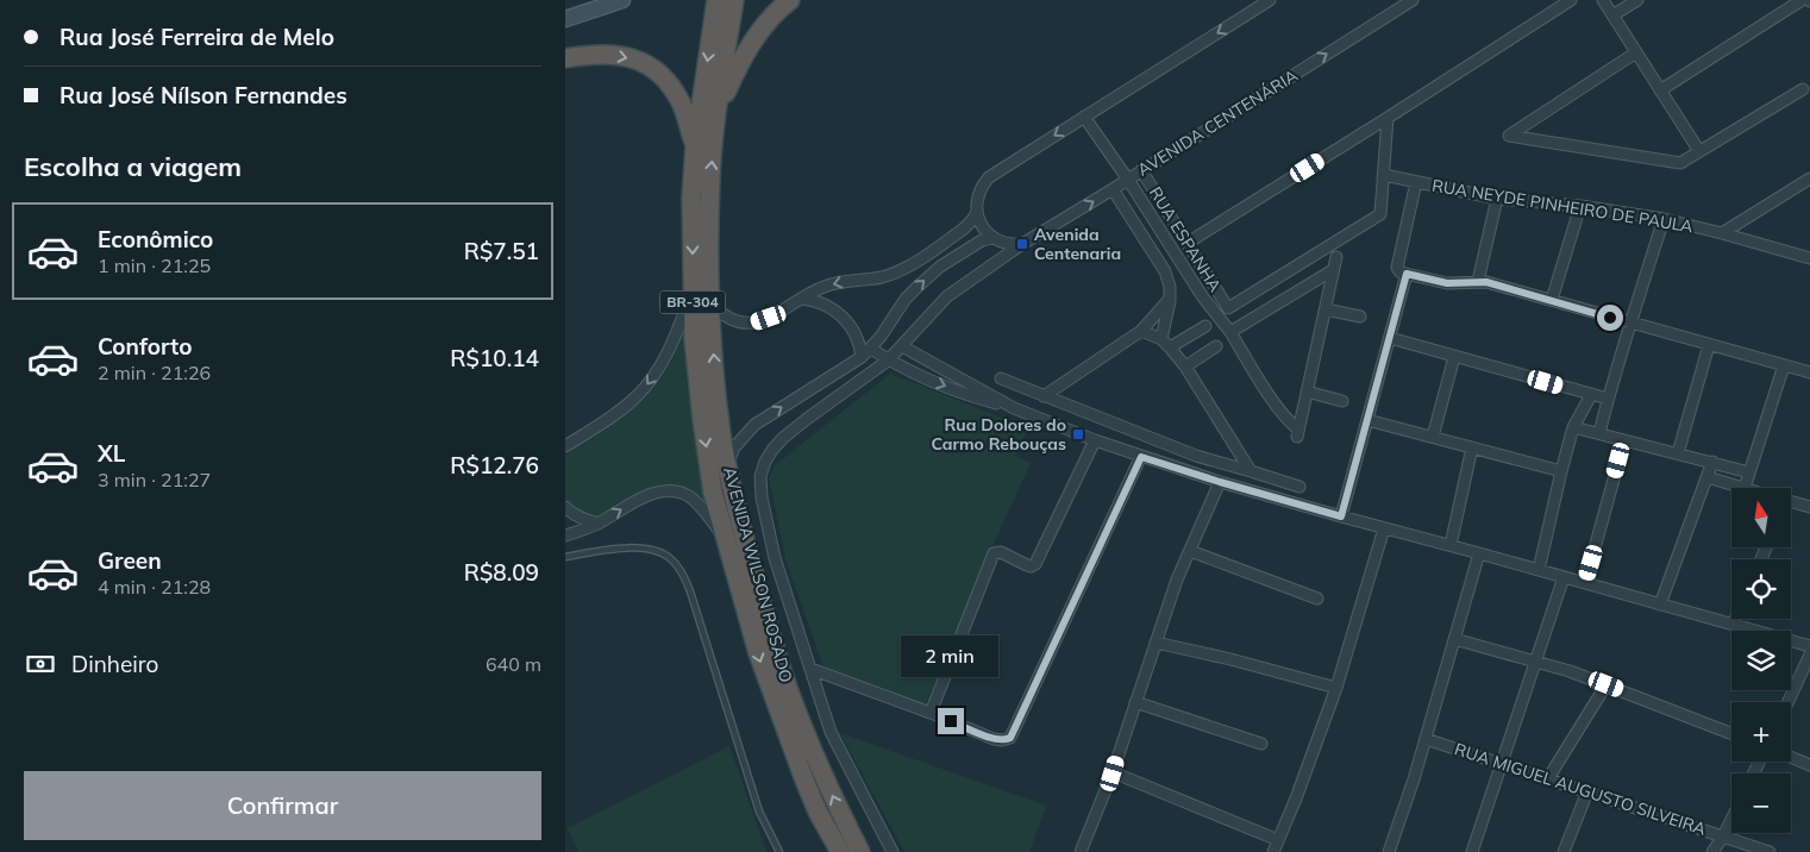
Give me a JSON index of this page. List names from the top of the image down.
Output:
{
  "streets": {
    "highway": ["BR-304", "AVENIDA WILSON ROSADO"],
    "street": [
      "AVENIDA CENTENÁRIA",
      "RUA NEYDE PINHEIRO DE PAULA",
      "RUA ESPANHA",
      "RUA MIGUEL AUGUSTO SILVEIRA"
    ]
  },
  "crossings": [
    ["AVENIDA CENTENÁRIA", "RUA ESPANHA"],
    ["RUA NEYDE PINHEIRO DE PAULA", "RUA ESPANHA"]
  ],
  "places": {
    "transit": ["Avenida Centenaria", "Rua Dolores do Carmo Rebouças"]
  },
  "north": "top",
  "page": {
    "banner": ["Rua José Ferreira de Melo", "Rua José Nílson Fernandes"],
    "heading": "Escolha a viagem",
    "list": [
      {
        "name": "Econômico",
        "note": "1 min · 21:25",
        "value": "R$7.51"
      },
      {
        "name": "Conforto",
        "note": "2 min · 21:26",
        "value": "R$10.14"
      },
      {
        "name": "XL",
        "note": "3 min · 21:27",
        "value": "R$12.76"
      },
      {
        "name": "Green",
        "note": "4 min · 21:28",
        "value": "R$8.09"
      }
    ],
    "map_buttons": ["+", "−"],
    "pay": ["Dinheiro", "640 m"],
    "bubble": "2 min",
    "buttons": "Confirmar"
  }
}
